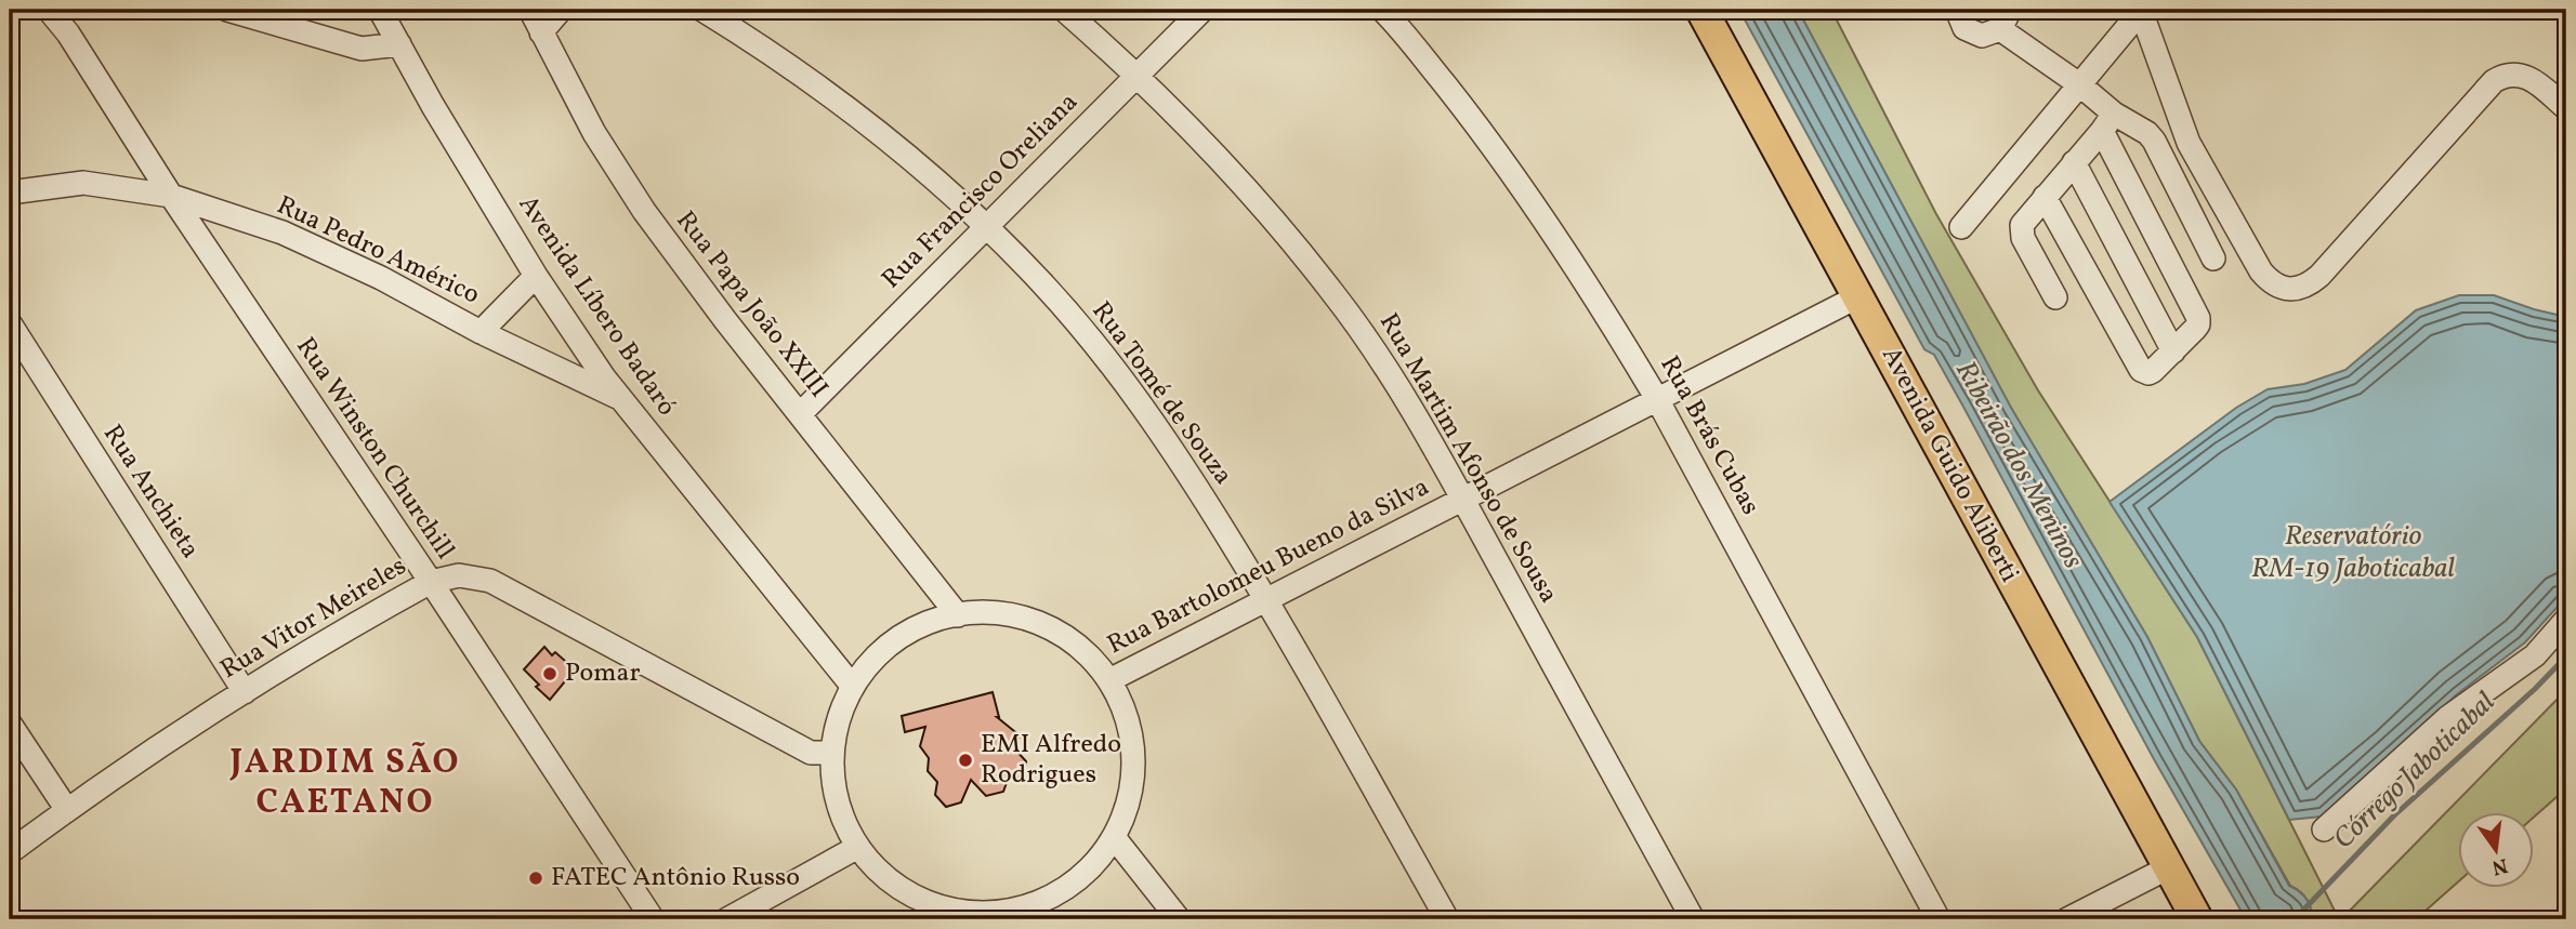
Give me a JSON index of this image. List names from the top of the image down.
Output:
{
  "streets": {
    "main road": ["Avenida Guido Aliberti"],
    "street": [
      "Rua Francisco Oreliana",
      "Rua Pedro Américo",
      "Rua Papa João XXIII",
      "Avenida Líbero Badaró",
      "Rua Tomé de Souza",
      "Rua Brás Cubas",
      "Rua Winston Churchill",
      "Rua Martim Afonso de Sousa",
      "Rua Anchieta",
      "Rua Bartolomeu Bueno da Silva",
      "Rua Vitor Meireles"
    ]
  },
  "crossings": [
    ["Rua Francisco Oreliana", "Rua Papa João XXIII"],
    ["Rua Francisco Oreliana", "Rua Tomé de Souza"],
    ["Rua Francisco Oreliana", "Rua Martim Afonso de Sousa"],
    ["Rua Pedro Américo", "Avenida Líbero Badaró"],
    ["Rua Pedro Américo", "Rua Winston Churchill"],
    ["Rua Tomé de Souza", "Rua Bartolomeu Bueno da Silva"],
    ["Rua Brás Cubas", "Rua Bartolomeu Bueno da Silva"],
    ["Rua Winston Churchill", "Rua Vitor Meireles"],
    ["Rua Martim Afonso de Sousa", "Rua Bartolomeu Bueno da Silva"],
    ["Avenida Guido Aliberti", "Rua Bartolomeu Bueno da Silva"],
    ["Rua Anchieta", "Rua Vitor Meireles"]
  ],
  "districts": ["JARDIM SÃO CAETANO"],
  "water": ["Ribeirão dos Meninos", "Reservatório RM-19 Jaboticabal", "Córrego Jaboticabal"],
  "places": ["Pomar", "EMI Alfredo Rodrigues", "FATEC Antônio Russo"],
  "north": "bottom"
}
